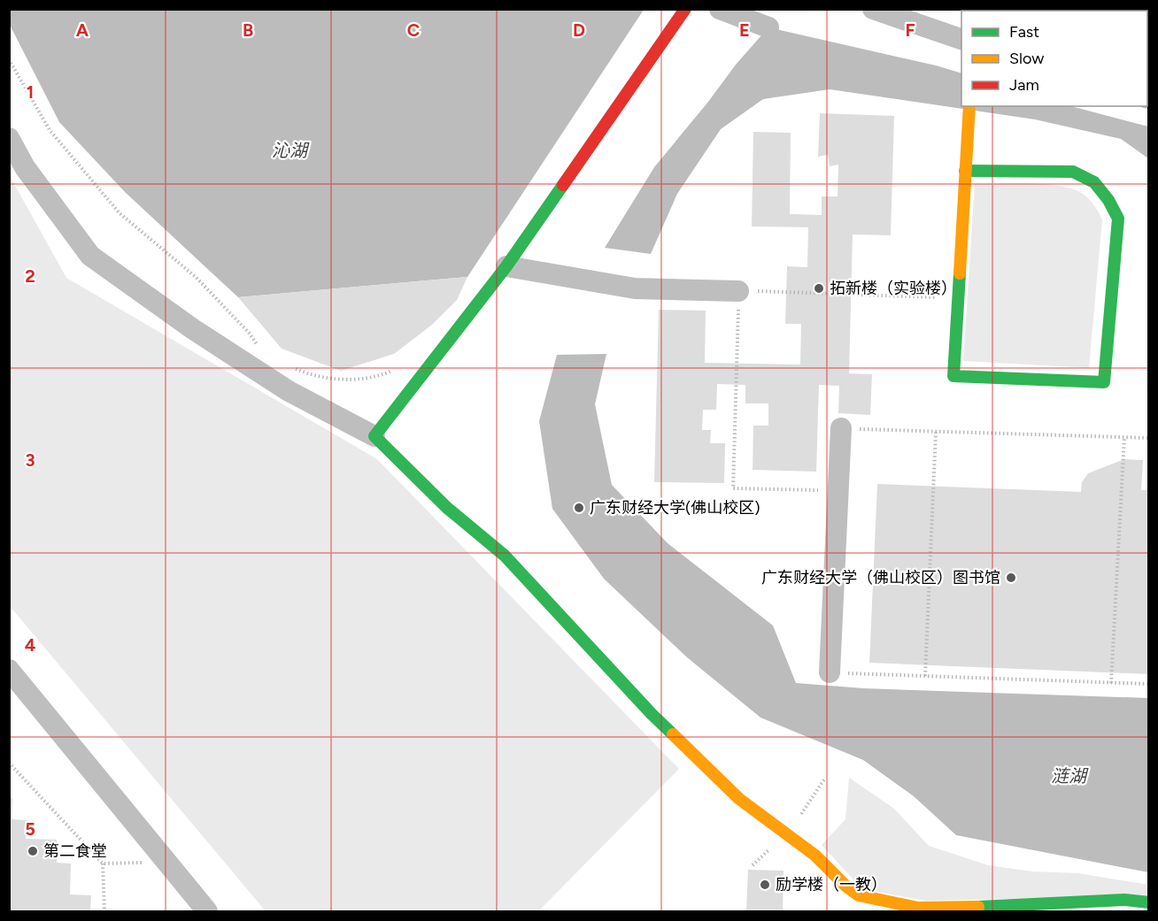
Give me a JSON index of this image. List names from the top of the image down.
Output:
{
  "water": ["沁湖", "涟湖"],
  "places": [
    "拓新楼（实验楼）",
    "广东财经大学(佛山校区)",
    "广东财经大学（佛山校区）图书馆",
    "第二食堂",
    "励学楼（一教）"
  ],
  "legend": ["Fast", "Slow", "Jam"],
  "grid": {
    "columns": [
      "A",
      "B",
      "C",
      "D",
      "E",
      "F"
    ],
    "rows": [
      "1",
      "2",
      "3",
      "4",
      "5"
    ]
  }
}
